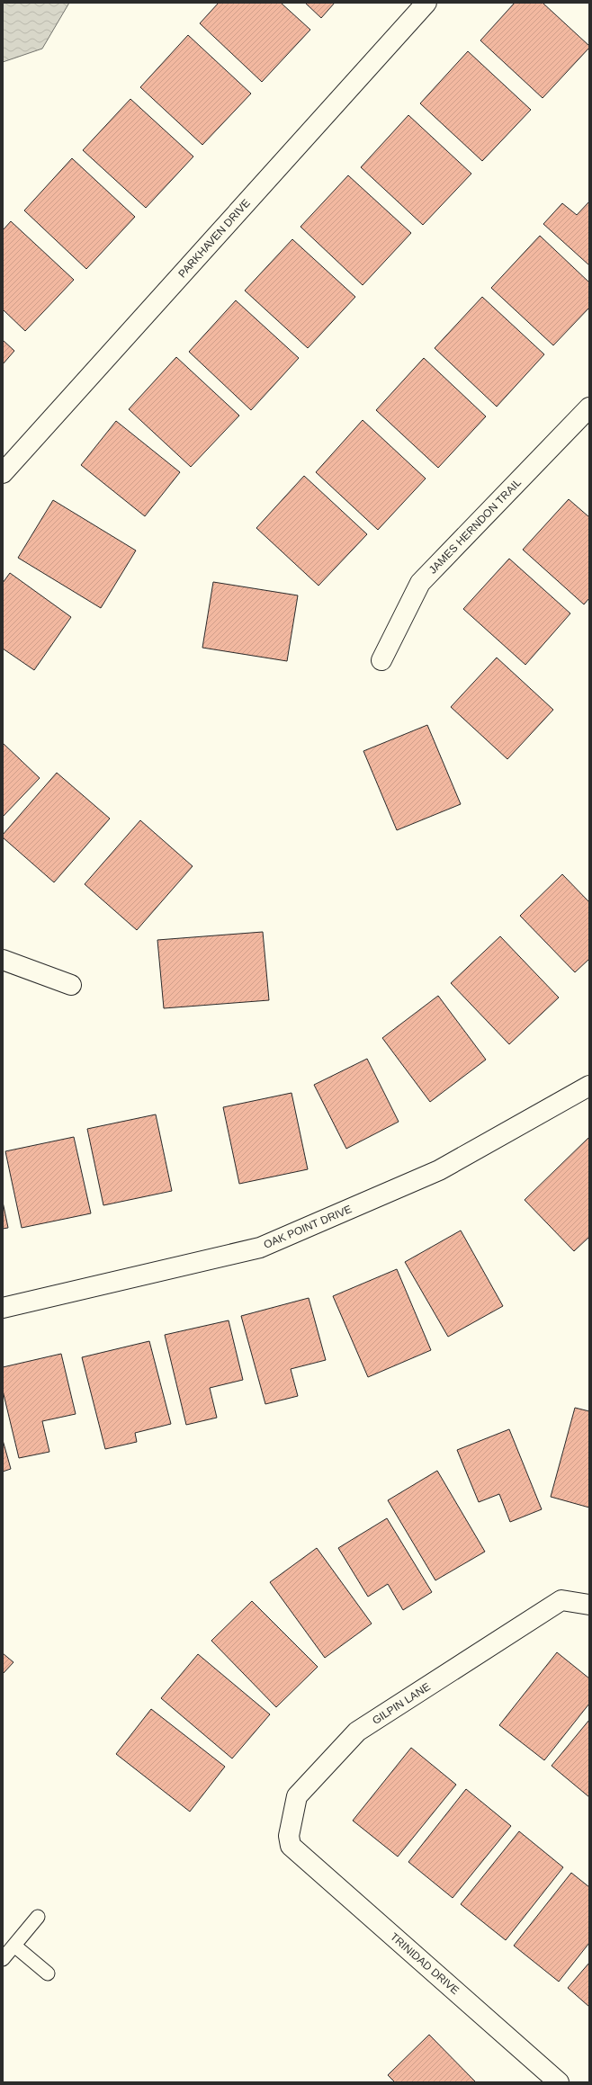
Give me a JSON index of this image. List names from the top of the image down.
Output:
{
  "streets": {
    "street": [
      "PARKHAVEN DRIVE",
      "JAMES HERNDON TRAIL",
      "OAK POINT DRIVE",
      "GILPIN LANE",
      "TRINIDAD DRIVE"
    ]
  },
  "crossings": [
    ["GILPIN LANE", "TRINIDAD DRIVE"]
  ]
}
